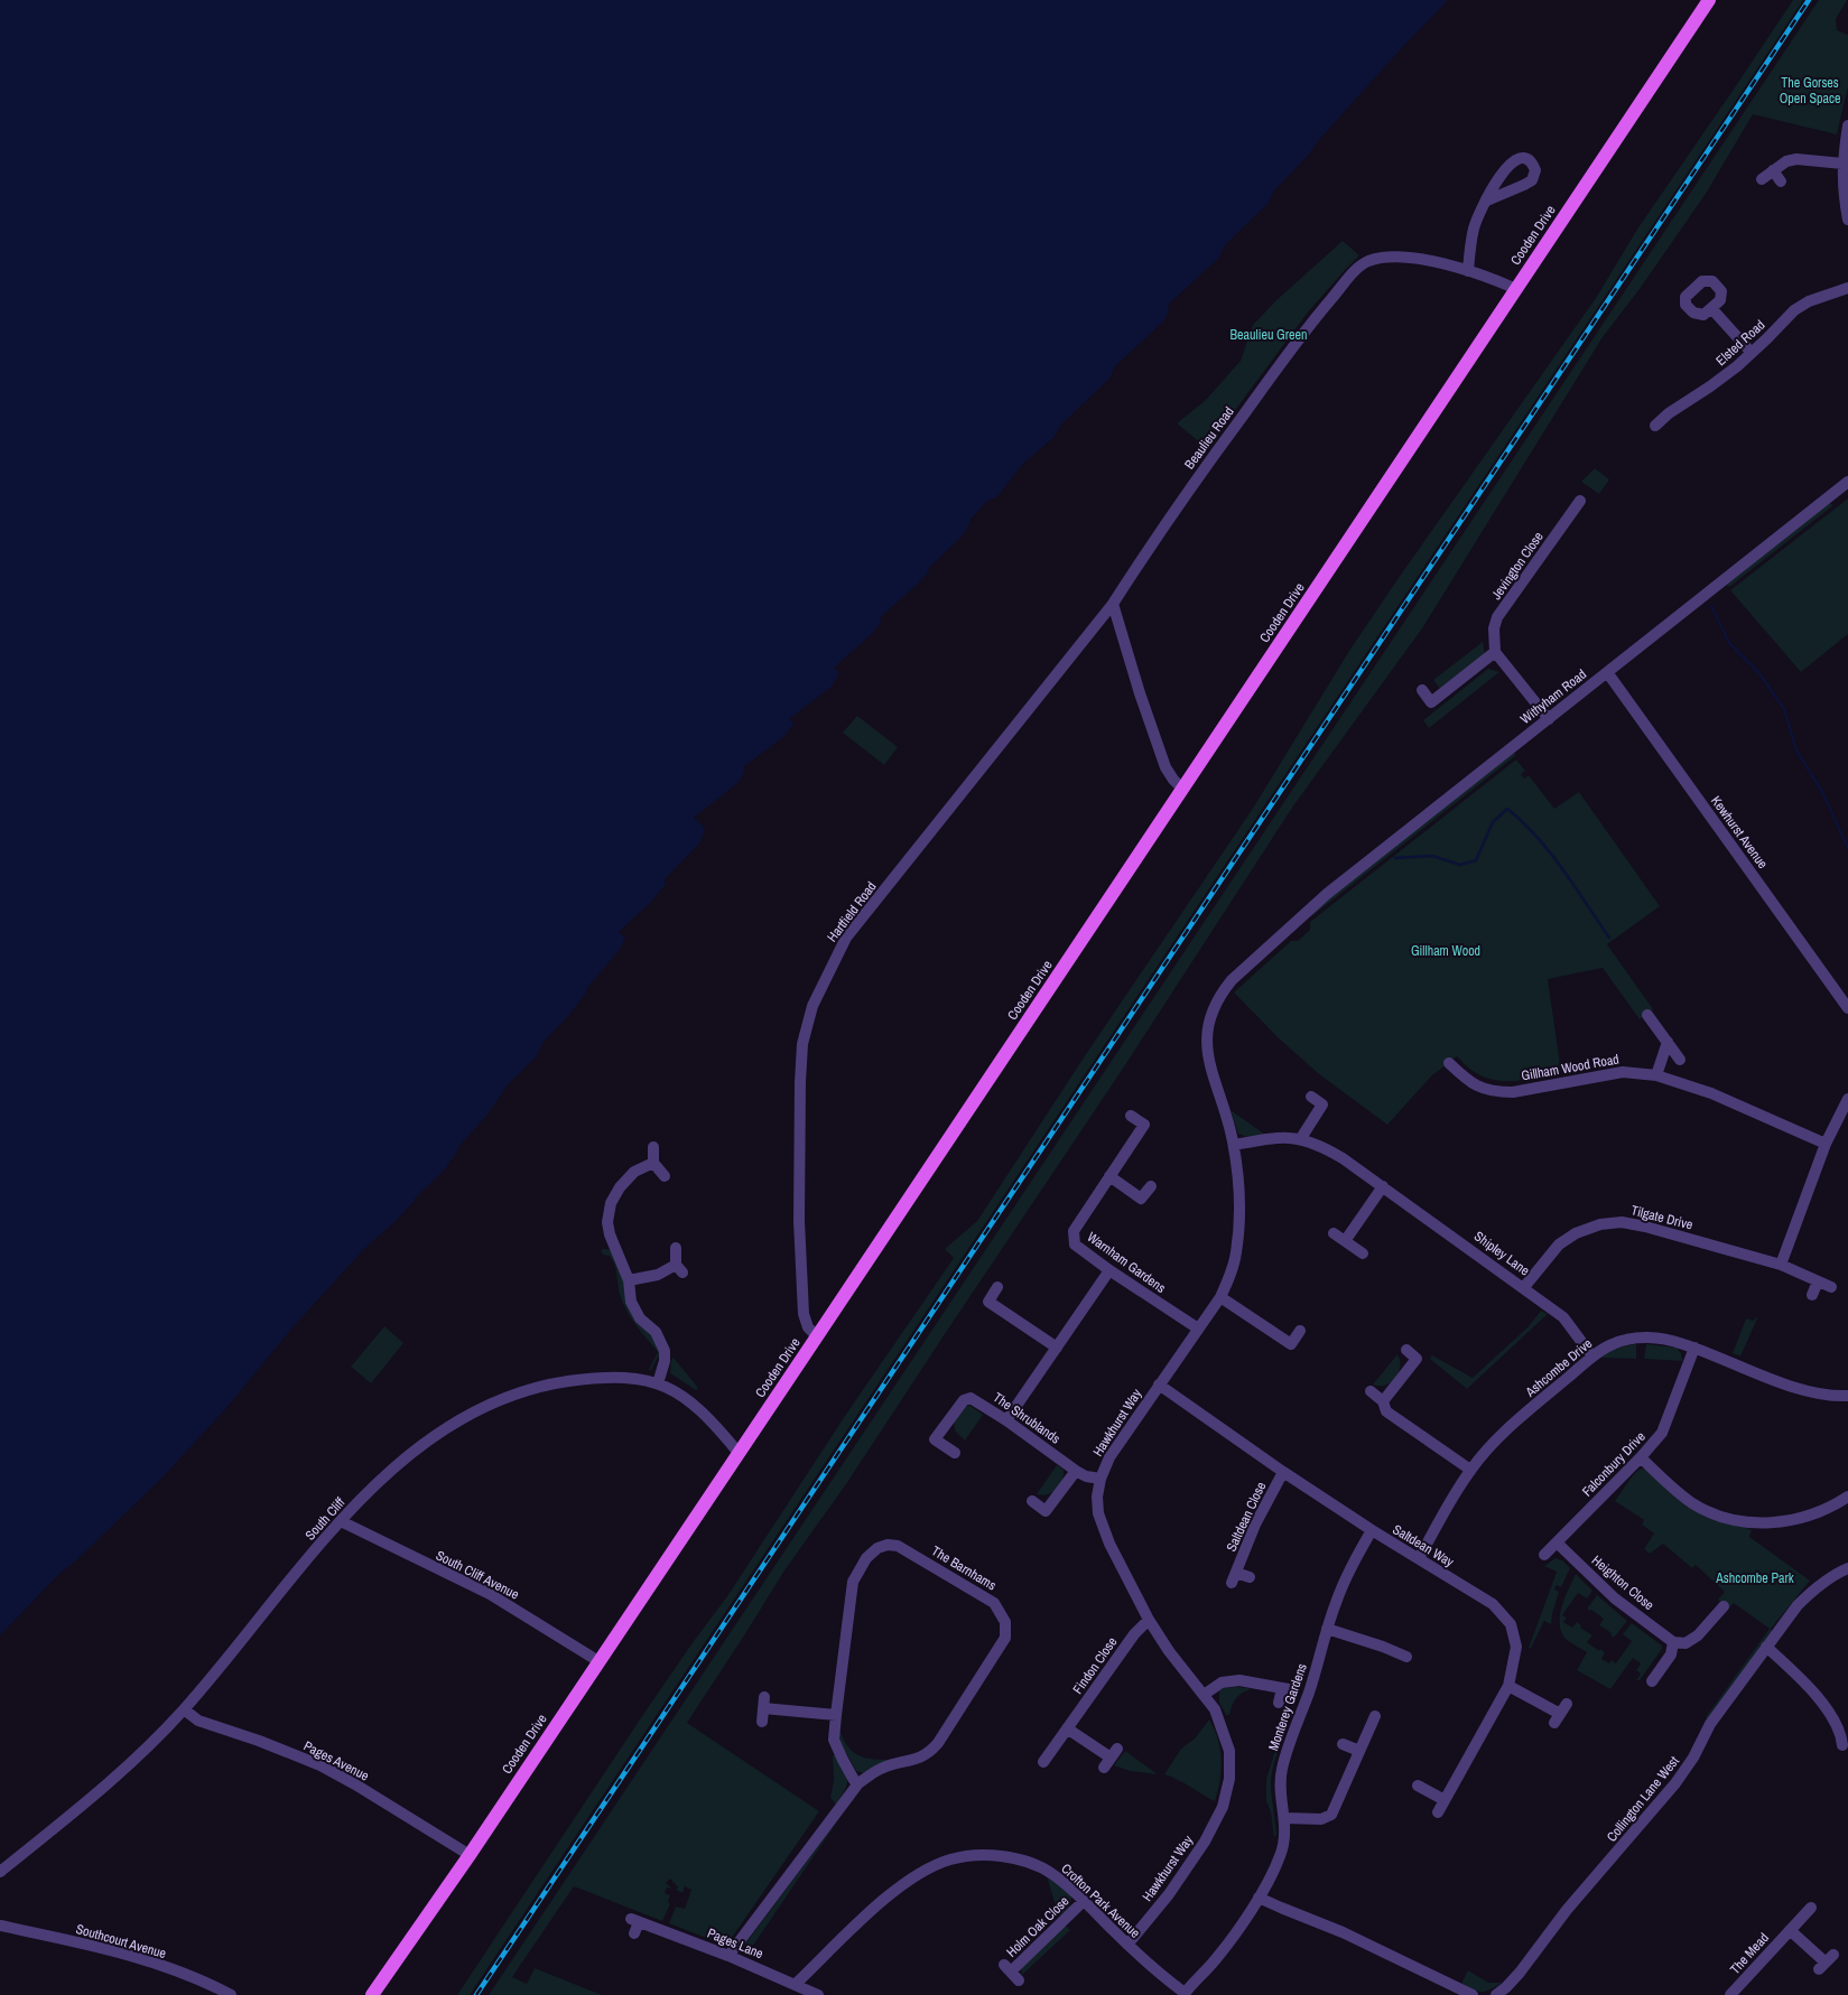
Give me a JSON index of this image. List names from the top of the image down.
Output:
{
  "streets": {
    "main road": ["Cooden Drive"],
    "street": [
      "Elsted Road",
      "Beaulieu Road",
      "Jevington Close",
      "Withyham Road",
      "Kewhurst Avenue",
      "Hartfield Road",
      "Gillham Wood Road",
      "Tilgate Drive",
      "Shipley Lane",
      "Warnham Gardens",
      "Ashcombe Drive",
      "The Shrublands",
      "Hawkhurst Way",
      "Falconbury Drive",
      "Saltdean Close",
      "South Cliff",
      "Saltdean Way",
      "The Barnhams",
      "South Cliff Avenue",
      "Heighton Close",
      "Findon Close",
      "Monterey Gardens",
      "Pages Avenue",
      "Collington Lane West",
      "Crofton Park Avenue",
      "Holm Oak Close",
      "Southcourt Avenue",
      "Pages Lane",
      "The Mead"
    ]
  },
  "crossings": [
    ["Cooden Drive", "Beaulieu Road"],
    ["Cooden Drive", "Hartfield Road"],
    ["Cooden Drive", "South Cliff"],
    ["Cooden Drive", "South Cliff Avenue"],
    ["Cooden Drive", "Pages Avenue"],
    ["Beaulieu Road", "Hartfield Road"],
    ["Withyham Road", "Kewhurst Avenue"],
    ["Withyham Road", "Hawkhurst Way"],
    ["Tilgate Drive", "Shipley Lane"],
    ["Shipley Lane", "Ashcombe Drive"],
    ["Shipley Lane", "Hawkhurst Way"],
    ["Warnham Gardens", "Hawkhurst Way"],
    ["Ashcombe Drive", "Falconbury Drive"],
    ["Ashcombe Drive", "Saltdean Way"],
    ["The Shrublands", "Hawkhurst Way"],
    ["Hawkhurst Way", "Saltdean Way"],
    ["Hawkhurst Way", "Findon Close"],
    ["Hawkhurst Way", "Crofton Park Avenue"],
    ["Falconbury Drive", "Heighton Close"],
    ["Saltdean Close", "Saltdean Way"],
    ["South Cliff", "South Cliff Avenue"],
    ["South Cliff", "Pages Avenue"],
    ["Saltdean Way", "Monterey Gardens"],
    ["The Barnhams", "Pages Lane"],
    ["Crofton Park Avenue", "Holm Oak Close"],
    ["Crofton Park Avenue", "Pages Lane"]
  ],
  "parks": [
    "The Gorses Open Space",
    "Beaulieu Green",
    "Gillham Wood",
    "Ashcombe Park"
  ]
}
